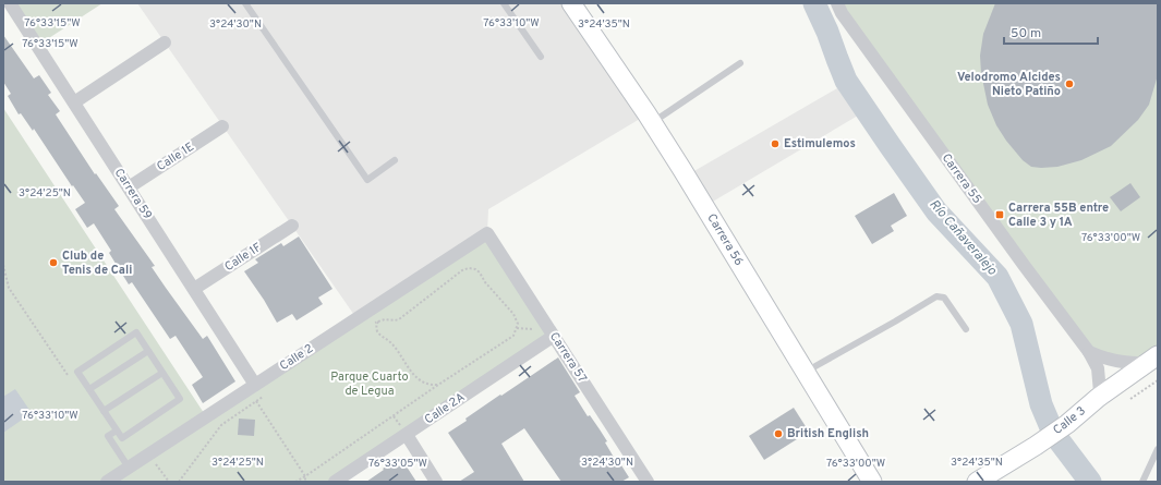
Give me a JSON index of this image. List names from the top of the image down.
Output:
{
  "streets": {
    "street": [
      "Calle 1E",
      "Carrera 55",
      "Carrera 59",
      "Carrera 56",
      "Calle 1F",
      "Calle 2",
      "Carrera 57",
      "Calle 2A",
      "Calle 3"
    ]
  },
  "crossings": [
    ["Calle 1E", "Carrera 59"],
    ["Carrera 55", "Calle 3"],
    ["Carrera 59", "Calle 1F"],
    ["Carrera 59", "Calle 2"],
    ["Calle 2", "Carrera 57"],
    ["Carrera 57", "Calle 2A"]
  ],
  "water": ["Río Cañaveralejo"],
  "parks": ["Parque Cuarto de Legua"],
  "places": {
    "other": [
      "Velodromo Alcides Nieto Patiño",
      "Estimulemos",
      "Club de Tenis de Cali",
      "British English"
    ],
    "transit": ["Carrera 55B entre Calle 3 y 1A"]
  },
  "scale_bar": "50 m",
  "coordinates": [
    "76°33'15\"W",
    "76°33'10\"W",
    "3°24'30\"N",
    "3°24'35\"N",
    "3°24'25\"N",
    "76°33'00\"W",
    "76°33'05\"W"
  ]
}
